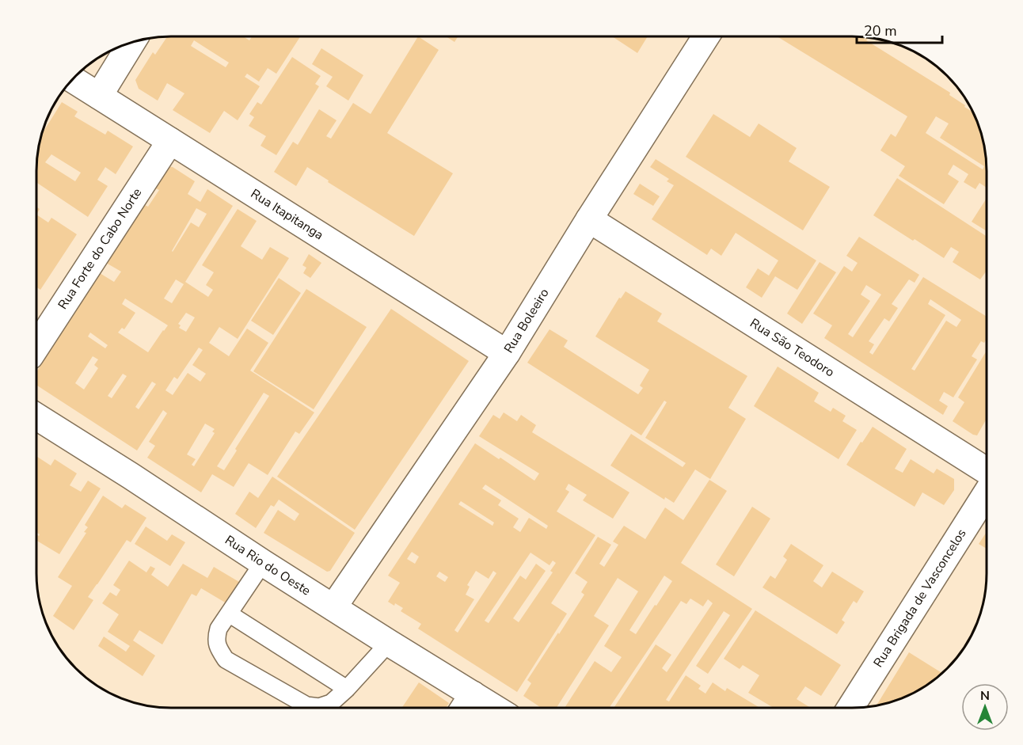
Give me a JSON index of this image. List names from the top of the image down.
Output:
{
  "streets": {
    "street": [
      "Rua Itapitanga",
      "Rua Forte do Cabo Norte",
      "Rua Boleeiro",
      "Rua São Teodoro",
      "Rua Rio do Oeste",
      "Rua Brigada de Vasconcelos"
    ]
  },
  "crossings": [
    ["Rua Itapitanga", "Rua Forte do Cabo Norte"],
    ["Rua Itapitanga", "Rua Boleeiro"],
    ["Rua Boleeiro", "Rua São Teodoro"],
    ["Rua Boleeiro", "Rua Rio do Oeste"]
  ],
  "scale_bar": "20 m",
  "north": "top"
}
